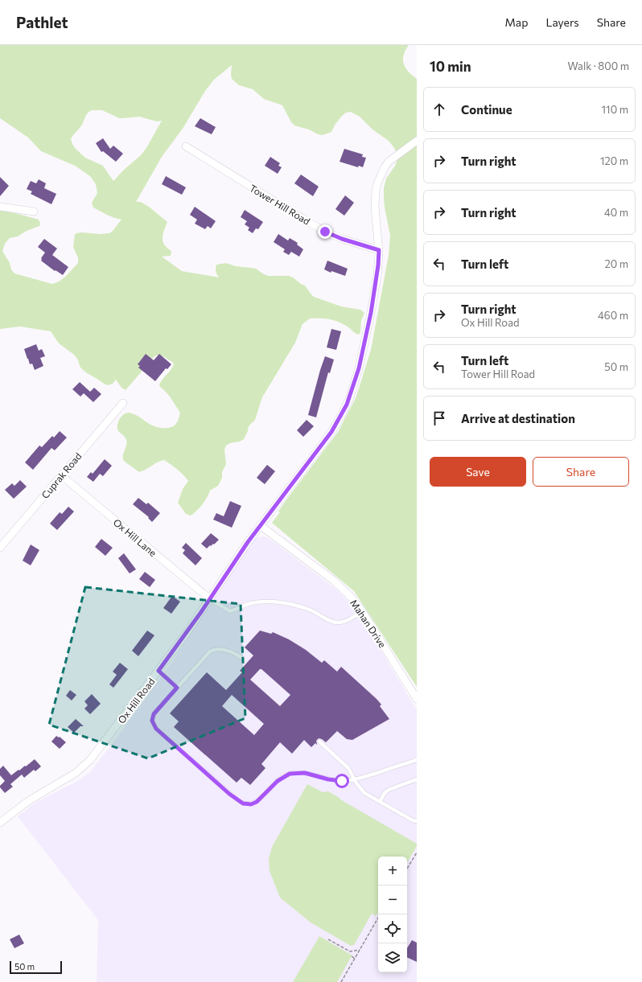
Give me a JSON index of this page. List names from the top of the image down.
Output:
{
  "streets": {
    "street": [
      "Tower Hill Road",
      "Cuprak Road",
      "Ox Hill Lane",
      "Mahan Drive",
      "Ox Hill Road"
    ]
  },
  "crossings": [
    ["Tower Hill Road", "Ox Hill Road"],
    ["Cuprak Road", "Ox Hill Lane"],
    ["Ox Hill Lane", "Ox Hill Road"],
    ["Mahan Drive", "Ox Hill Road"]
  ],
  "scale_bar": "50 m",
  "page": {
    "header": "Pathlet",
    "nav": ["Map", "Layers", "Share"],
    "heading": ["10 min", "Walk · 800 m"],
    "list": [
      ["Continue", "110 m"],
      ["Turn right", "120 m"],
      ["Turn right", "40 m"],
      ["Turn left", "20 m"],
      ["Turn right", "Ox Hill Road", "460 m"],
      ["Turn left", "Tower Hill Road", "50 m"],
      "Arrive at destination"
    ],
    "buttons": ["Save", "Share"],
    "map_buttons": ["+", "−"],
    "scale": "50 m"
  }
}
